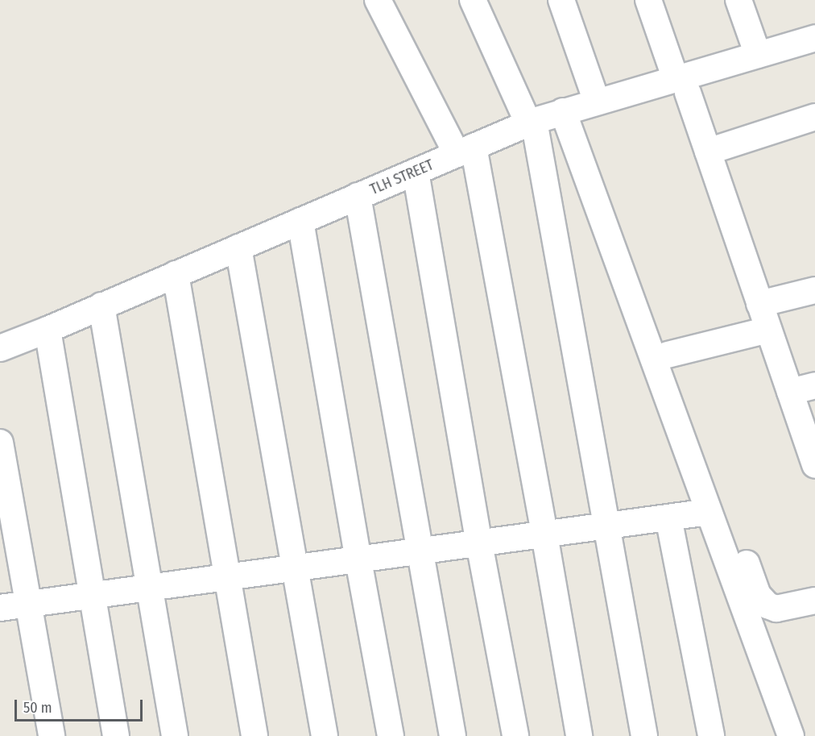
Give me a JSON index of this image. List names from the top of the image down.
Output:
{
  "streets": {
    "street": ["TLH STREET"]
  },
  "scale_bar": "50 m"
}
